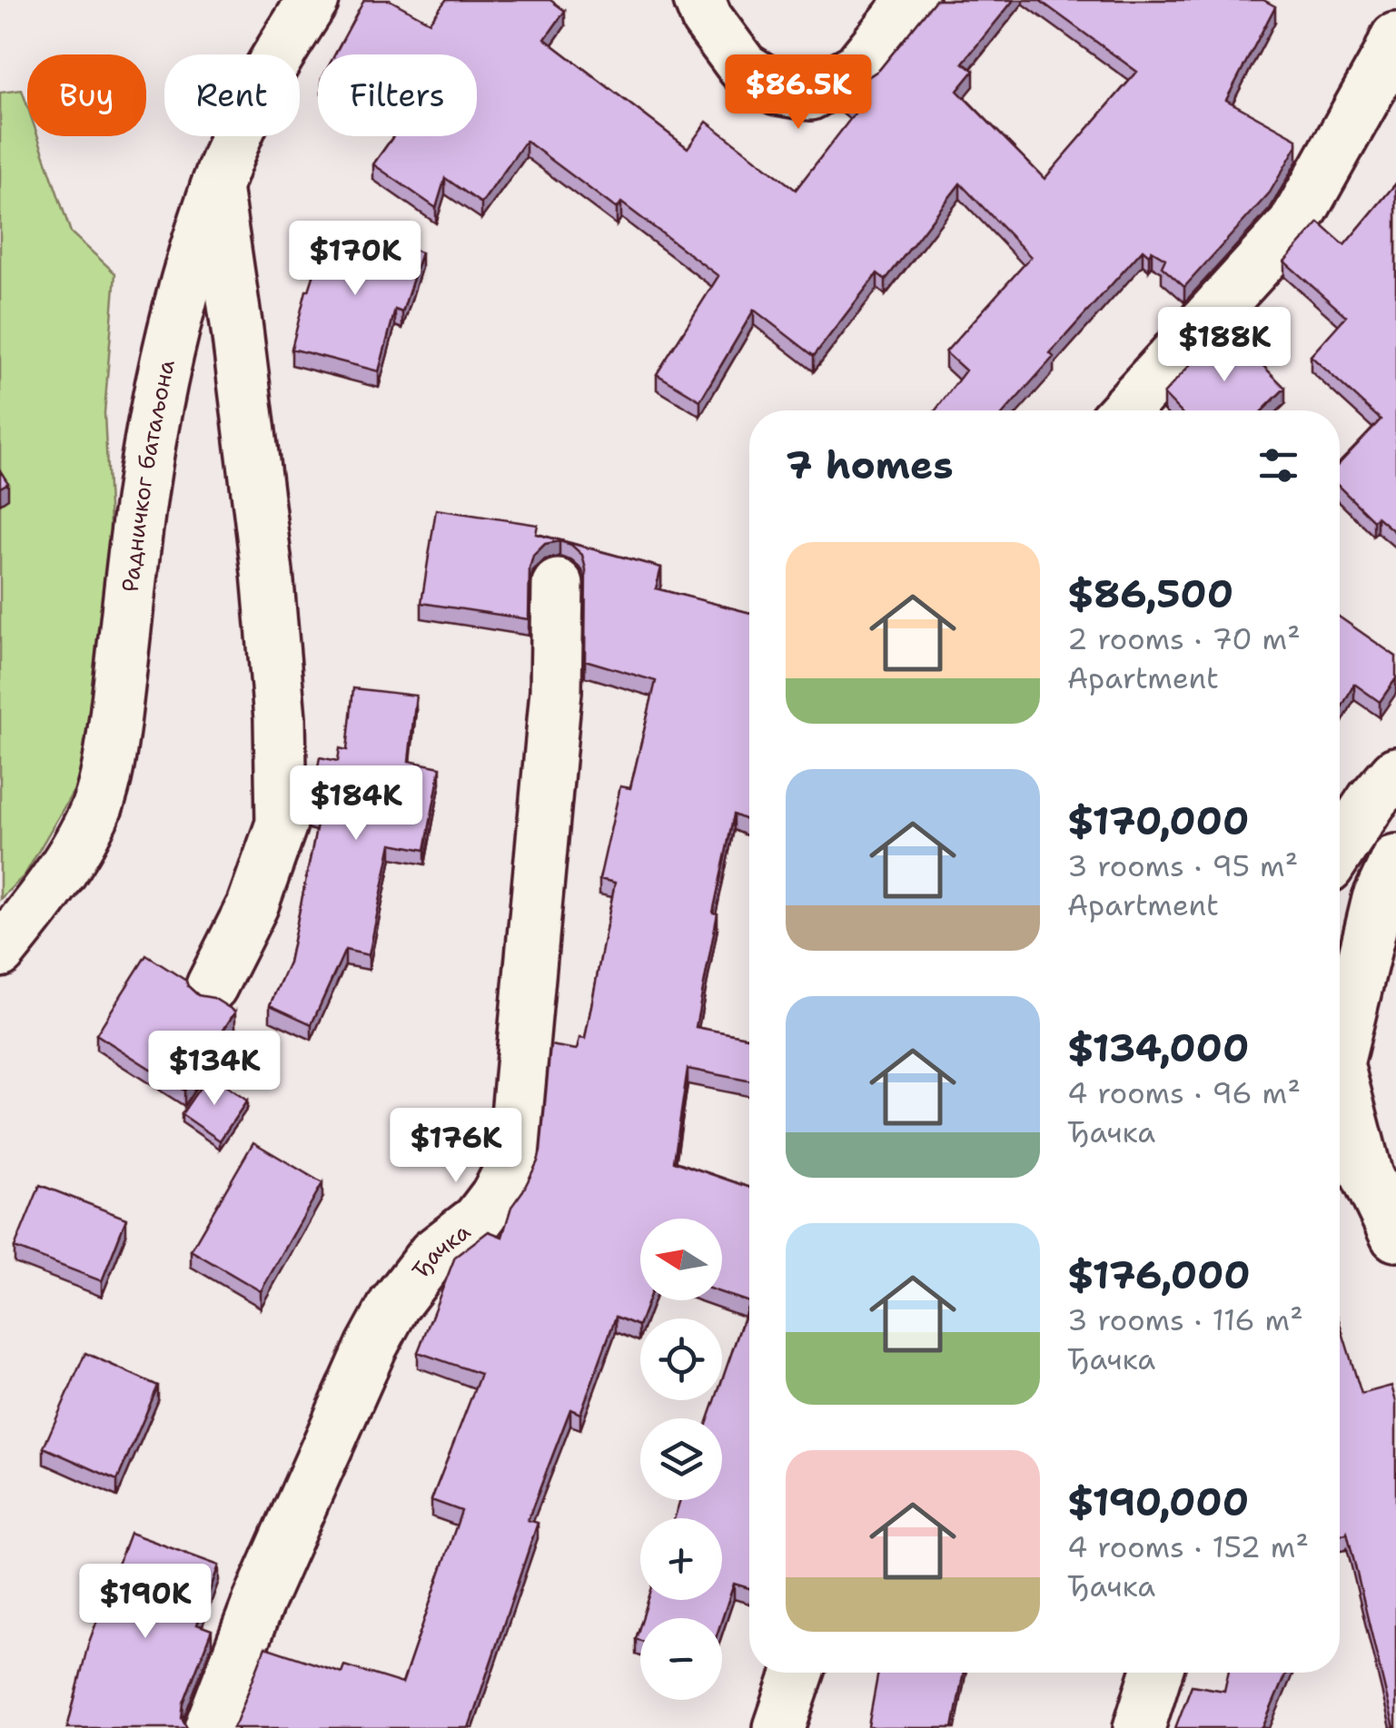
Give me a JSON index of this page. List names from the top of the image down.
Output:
{
  "streets": {
    "street": ["Радничког батаљона", "Ђачка"]
  },
  "north": "left",
  "page": {
    "price": [
      "$86.5K",
      "$170K",
      "$188K",
      "$184K",
      "$134K",
      "$176K",
      "$190K"
    ],
    "chip": ["Buy", "Rent", "Filters"],
    "heading": "7 homes",
    "list": [
      {
        "name": "$86,500",
        "note": "2 rooms · 70 m² · Apartment"
      },
      {
        "name": "$170,000",
        "note": "3 rooms · 95 m² · Apartment"
      },
      {
        "name": "$134,000",
        "note": "4 rooms · 96 m² · Ђачка"
      },
      {
        "name": "$176,000",
        "note": "3 rooms · 116 m² · Ђачка"
      },
      {
        "name": "$190,000",
        "note": "4 rooms · 152 m² · Ђачка"
      }
    ],
    "map_buttons": ["+", "−"]
  }
}
